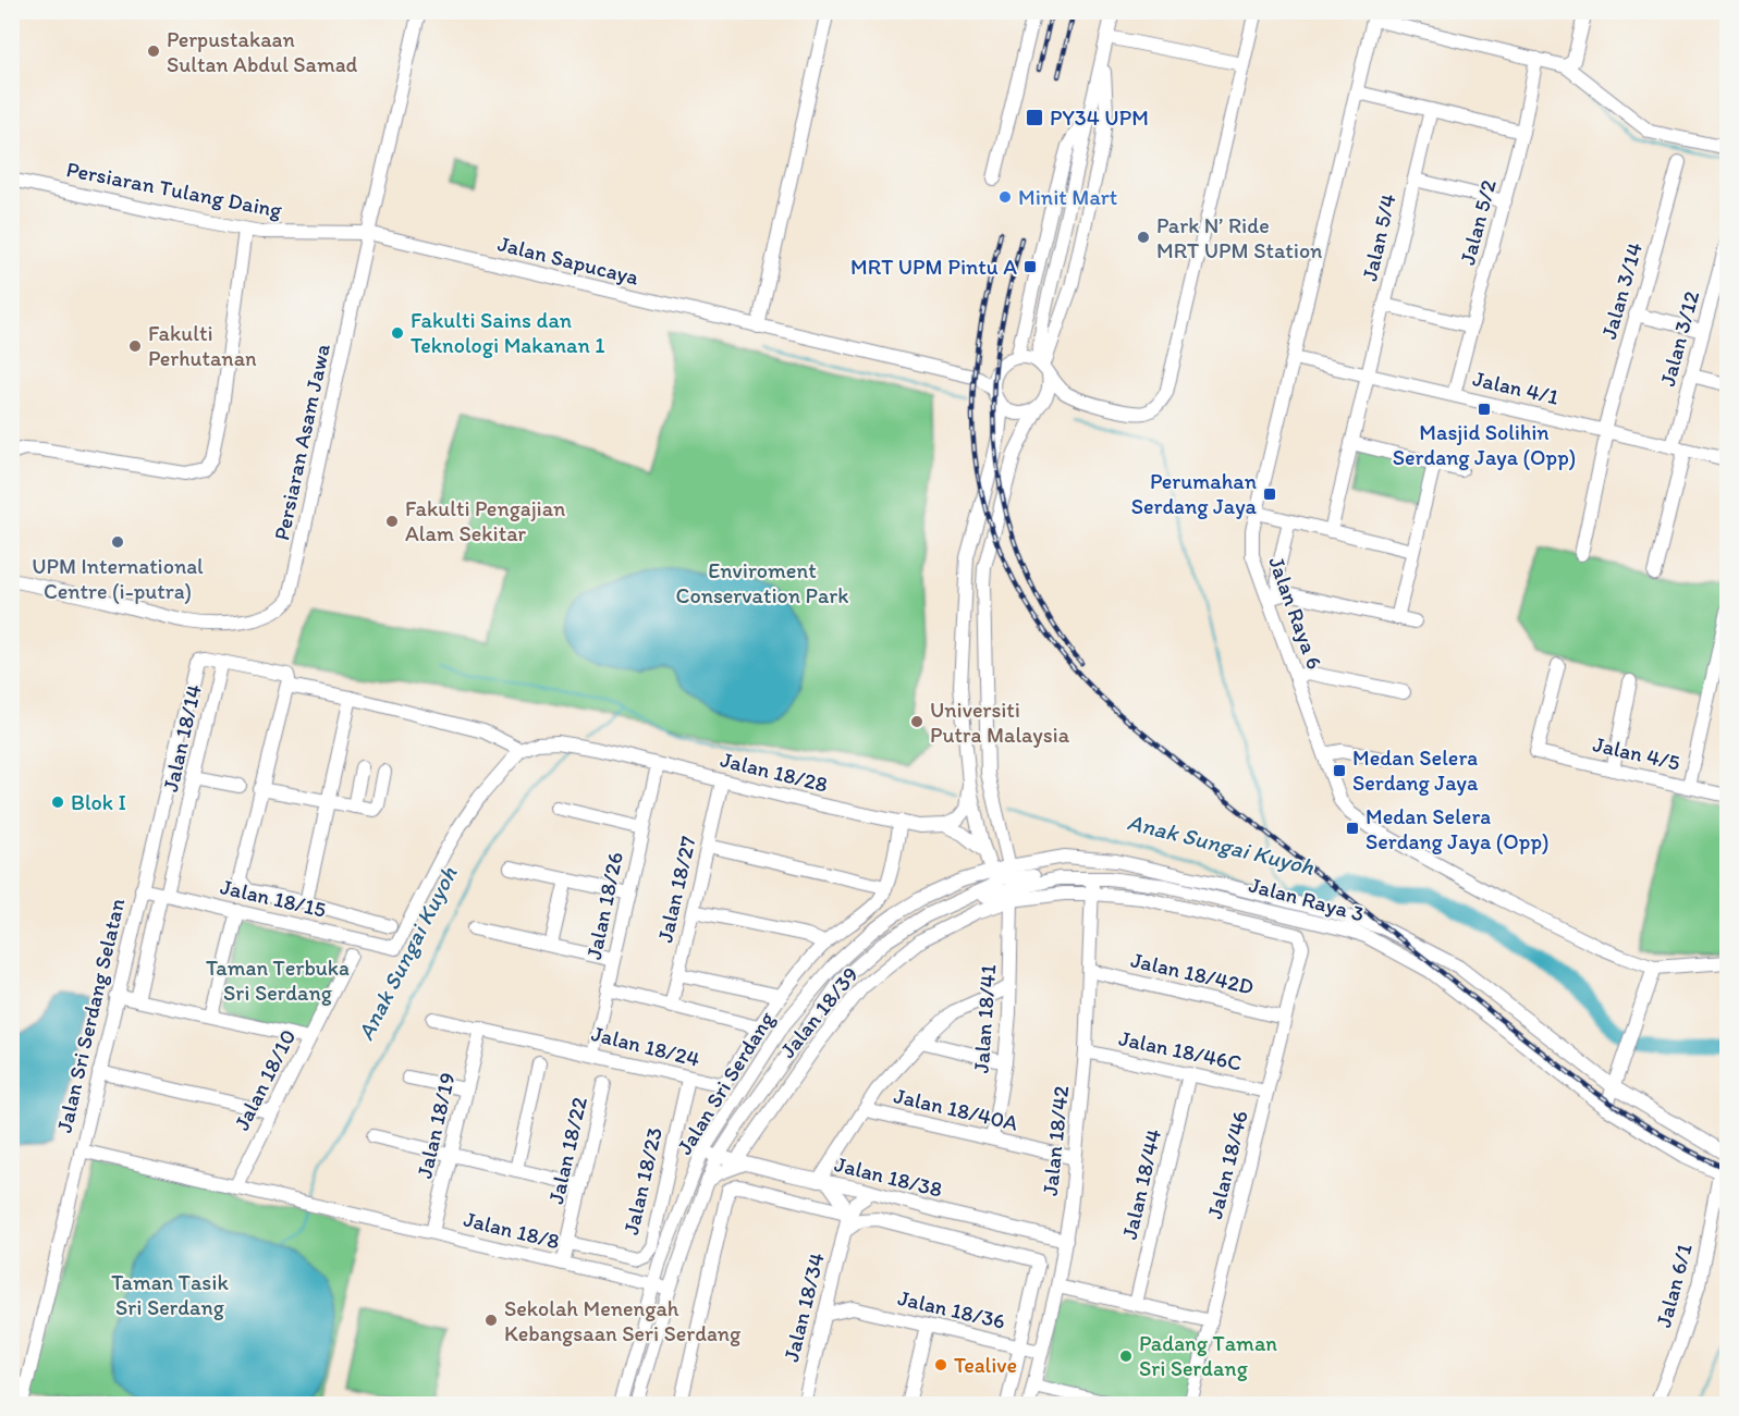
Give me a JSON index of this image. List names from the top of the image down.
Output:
{
  "streets": {
    "street": [
      "Persiaran Tulang Daing",
      "Jalan 5/2",
      "Jalan 5/4",
      "Jalan Sapucaya",
      "Jalan 3/14",
      "Jalan 3/12",
      "Jalan 4/1",
      "Persiaran Asam Jawa",
      "Jalan Raya 6",
      "Jalan 18/14",
      "Jalan 4/5",
      "Jalan 18/28",
      "Jalan 18/27",
      "Jalan 18/15",
      "Jalan Raya 3",
      "Jalan 18/26",
      "Jalan 18/42D",
      "Jalan 18/39",
      "Jalan Sri Serdang Selatan",
      "Jalan 18/41",
      "Jalan 18/24",
      "Jalan 18/46C",
      "Jalan 18/10",
      "Jalan Sri Serdang",
      "Jalan 18/40A",
      "Jalan 18/19",
      "Jalan 18/42",
      "Jalan 18/22",
      "Jalan 18/46",
      "Jalan 18/38",
      "Jalan 18/23",
      "Jalan 18/44",
      "Jalan 18/8",
      "Jalan 6/1",
      "Jalan 18/34",
      "Jalan 18/36"
    ]
  },
  "crossings": [
    ["Persiaran Tulang Daing", "Jalan Sapucaya"],
    ["Persiaran Tulang Daing", "Persiaran Asam Jawa"],
    ["Jalan 5/2", "Jalan 4/1"],
    ["Jalan 5/4", "Jalan 4/1"],
    ["Jalan Sapucaya", "Persiaran Asam Jawa"],
    ["Jalan 3/14", "Jalan 4/1"],
    ["Jalan 3/12", "Jalan 4/1"],
    ["Jalan 4/1", "Jalan Raya 6"],
    ["Jalan 18/14", "Jalan 18/28"],
    ["Jalan 18/14", "Jalan 18/15"],
    ["Jalan 18/14", "Jalan Sri Serdang Selatan"],
    ["Jalan 18/28", "Jalan 18/27"],
    ["Jalan 18/28", "Jalan 18/15"],
    ["Jalan 18/28", "Jalan 18/26"],
    ["Jalan 18/28", "Jalan 18/24"],
    ["Jalan 18/15", "Jalan Sri Serdang Selatan"],
    ["Jalan Raya 3", "Jalan Sri Serdang"],
    ["Jalan Raya 3", "Jalan 18/42"],
    ["Jalan Raya 3", "Jalan 6/1"],
    ["Jalan 18/26", "Jalan 18/24"],
    ["Jalan 18/42D", "Jalan 18/42"],
    ["Jalan 18/42D", "Jalan 18/46"],
    ["Jalan 18/39", "Jalan 18/41"],
    ["Jalan 18/39", "Jalan 18/42"],
    ["Jalan 18/39", "Jalan 18/46"],
    ["Jalan 18/39", "Jalan 18/38"],
    ["Jalan Sri Serdang Selatan", "Jalan 18/8"],
    ["Jalan 18/41", "Jalan 18/40A"],
    ["Jalan 18/24", "Jalan 18/19"],
    ["Jalan 18/24", "Jalan 18/23"],
    ["Jalan 18/46C", "Jalan 18/42"],
    ["Jalan 18/46C", "Jalan 18/46"],
    ["Jalan 18/46C", "Jalan 18/44"],
    ["Jalan 18/10", "Jalan 18/8"],
    ["Jalan Sri Serdang", "Jalan 18/38"],
    ["Jalan Sri Serdang", "Jalan 18/8"],
    ["Jalan 18/40A", "Jalan 18/42"],
    ["Jalan 18/19", "Jalan 18/8"],
    ["Jalan 18/42", "Jalan 18/38"],
    ["Jalan 18/42", "Jalan 18/36"],
    ["Jalan 18/22", "Jalan 18/23"],
    ["Jalan 18/22", "Jalan 18/8"],
    ["Jalan 18/34", "Jalan 18/36"]
  ],
  "water": ["Anak Sungai Kuyoh"],
  "parks": ["Enviroment Conservation Park", "Taman Terbuka Sri Serdang", "Taman Tasik Sri Serdang"],
  "places": {
    "other": [
      "Perpustakaan Sultan Abdul Samad",
      "Minit Mart",
      "Park N’ Ride MRT UPM Station",
      "Fakulti Sains dan Teknologi Makanan 1",
      "Fakulti Perhutanan",
      "Fakulti Pengajian Alam Sekitar",
      "UPM International Centre (i-putra)",
      "Universiti Putra Malaysia",
      "Blok I",
      "Sekolah Menengah Kebangsaan Seri Serdang",
      "Padang Taman Sri Serdang",
      "Tealive"
    ],
    "transit": [
      "PY34 UPM",
      "MRT UPM Pintu A",
      "Masjid Solihin Serdang Jaya (Opp)",
      "Perumahan Serdang Jaya",
      "Medan Selera Serdang Jaya",
      "Medan Selera Serdang Jaya (Opp)"
    ]
  }
}
